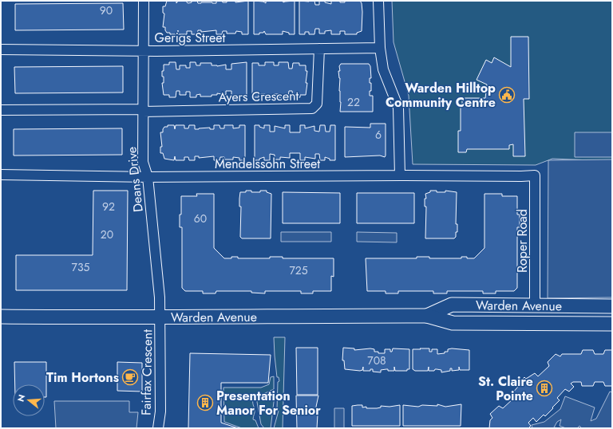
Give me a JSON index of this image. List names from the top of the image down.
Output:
{
  "streets": {
    "main road": ["Warden Avenue"],
    "street": [
      "Gerigs Street",
      "Ayers Crescent",
      "Mendelssohn Street",
      "Deans Drive",
      "Roper Road",
      "Fairfax Crescent"
    ]
  },
  "crossings": [
    ["Gerigs Street", "Ayers Crescent"],
    ["Gerigs Street", "Deans Drive"],
    ["Ayers Crescent", "Deans Drive"],
    ["Mendelssohn Street", "Deans Drive"],
    ["Mendelssohn Street", "Roper Road"],
    ["Deans Drive", "Warden Avenue"],
    ["Deans Drive", "Fairfax Crescent"],
    ["Roper Road", "Warden Avenue"],
    ["Warden Avenue", "Fairfax Crescent"]
  ],
  "places": {
    "public building": ["Warden Hilltop Community Centre"],
    "cafe": ["Tim Hortons"],
    "building": ["St. Claire Pointe", "Presentation Manor For Senior"]
  },
  "house_numbers": [
    "90",
    "22",
    "6",
    "92",
    "60",
    "20",
    "735",
    "725",
    "708"
  ],
  "north": "left"
}
